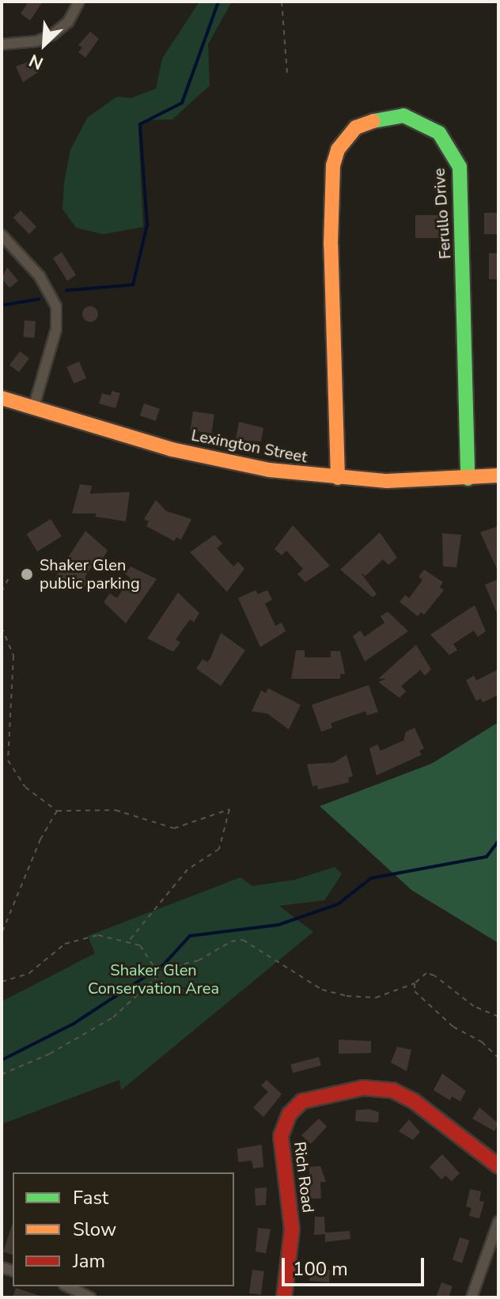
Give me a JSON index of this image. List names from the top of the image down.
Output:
{
  "streets": {
    "street": ["Ferullo Drive", "Lexington Street", "Rich Road"]
  },
  "crossings": [
    ["Ferullo Drive", "Lexington Street"]
  ],
  "parks": ["Shaker Glen Conservation Area"],
  "places": ["Shaker Glen public parking"],
  "legend": ["Fast", "Slow", "Jam"],
  "scale_bar": "100 m",
  "north": "bottom left"
}
